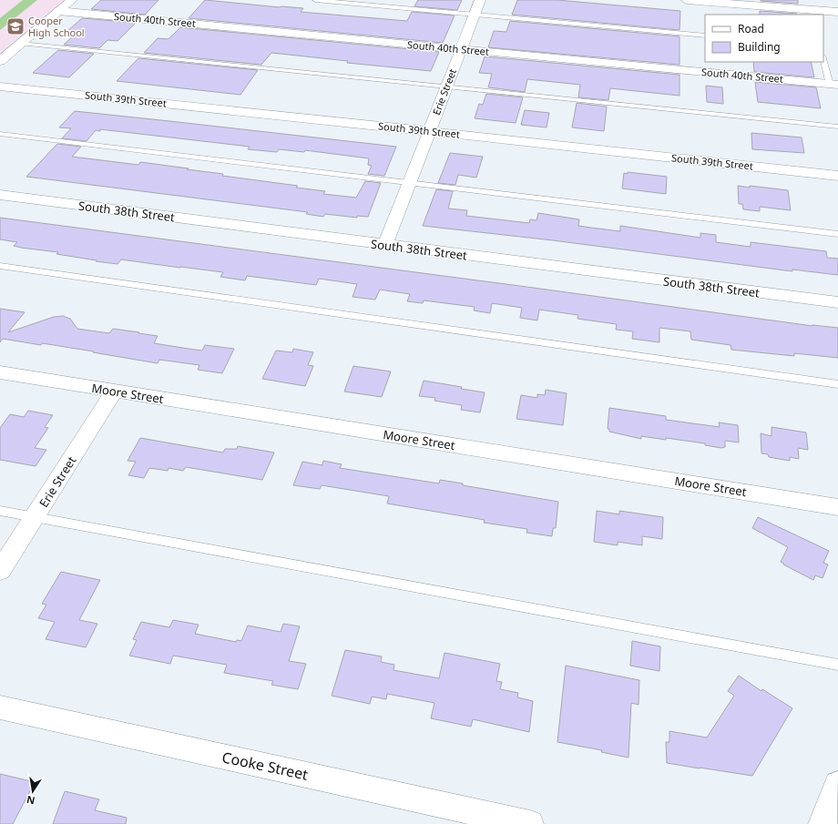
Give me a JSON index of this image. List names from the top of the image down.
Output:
{
  "streets": {
    "street": [
      "South 40th Street",
      "Erie Street",
      "South 39th Street",
      "South 38th Street",
      "Moore Street",
      "Cooke Street"
    ]
  },
  "crossings": [
    ["South 40th Street", "Erie Street"],
    ["Erie Street", "South 39th Street"],
    ["Erie Street", "South 38th Street"],
    ["Erie Street", "Moore Street"]
  ],
  "places": {
    "school or university": ["Cooper High School"]
  },
  "legend": ["Road", "Building"],
  "north": "bottom"
}
